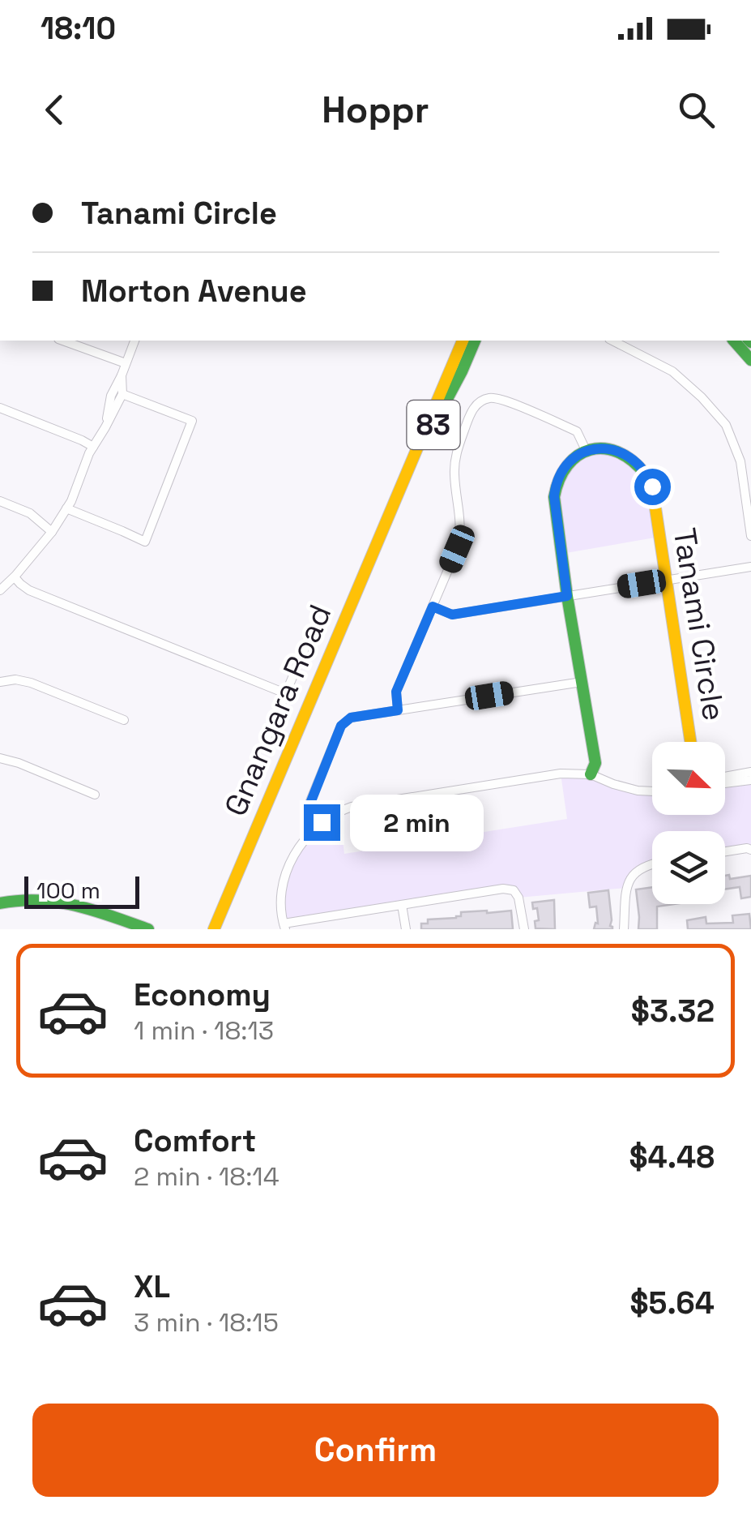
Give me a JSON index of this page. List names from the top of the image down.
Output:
{
  "streets": {
    "main road": ["83", "Tanami Circle", "Gnangara Road"]
  },
  "scale_bar": "100 m",
  "north": "bottom right",
  "page": {
    "status": "18:10",
    "header": "Hoppr",
    "banner": ["Tanami Circle", "Morton Avenue"],
    "bubble": "2 min",
    "scale": "100 m",
    "list": [
      {
        "name": "Economy",
        "note": "1 min · 18:13",
        "value": "$3.32"
      },
      {
        "name": "Comfort",
        "note": "2 min · 18:14",
        "value": "$4.48"
      },
      {
        "name": "XL",
        "note": "3 min · 18:15",
        "value": "$5.64"
      }
    ],
    "buttons": "Confirm"
  }
}
